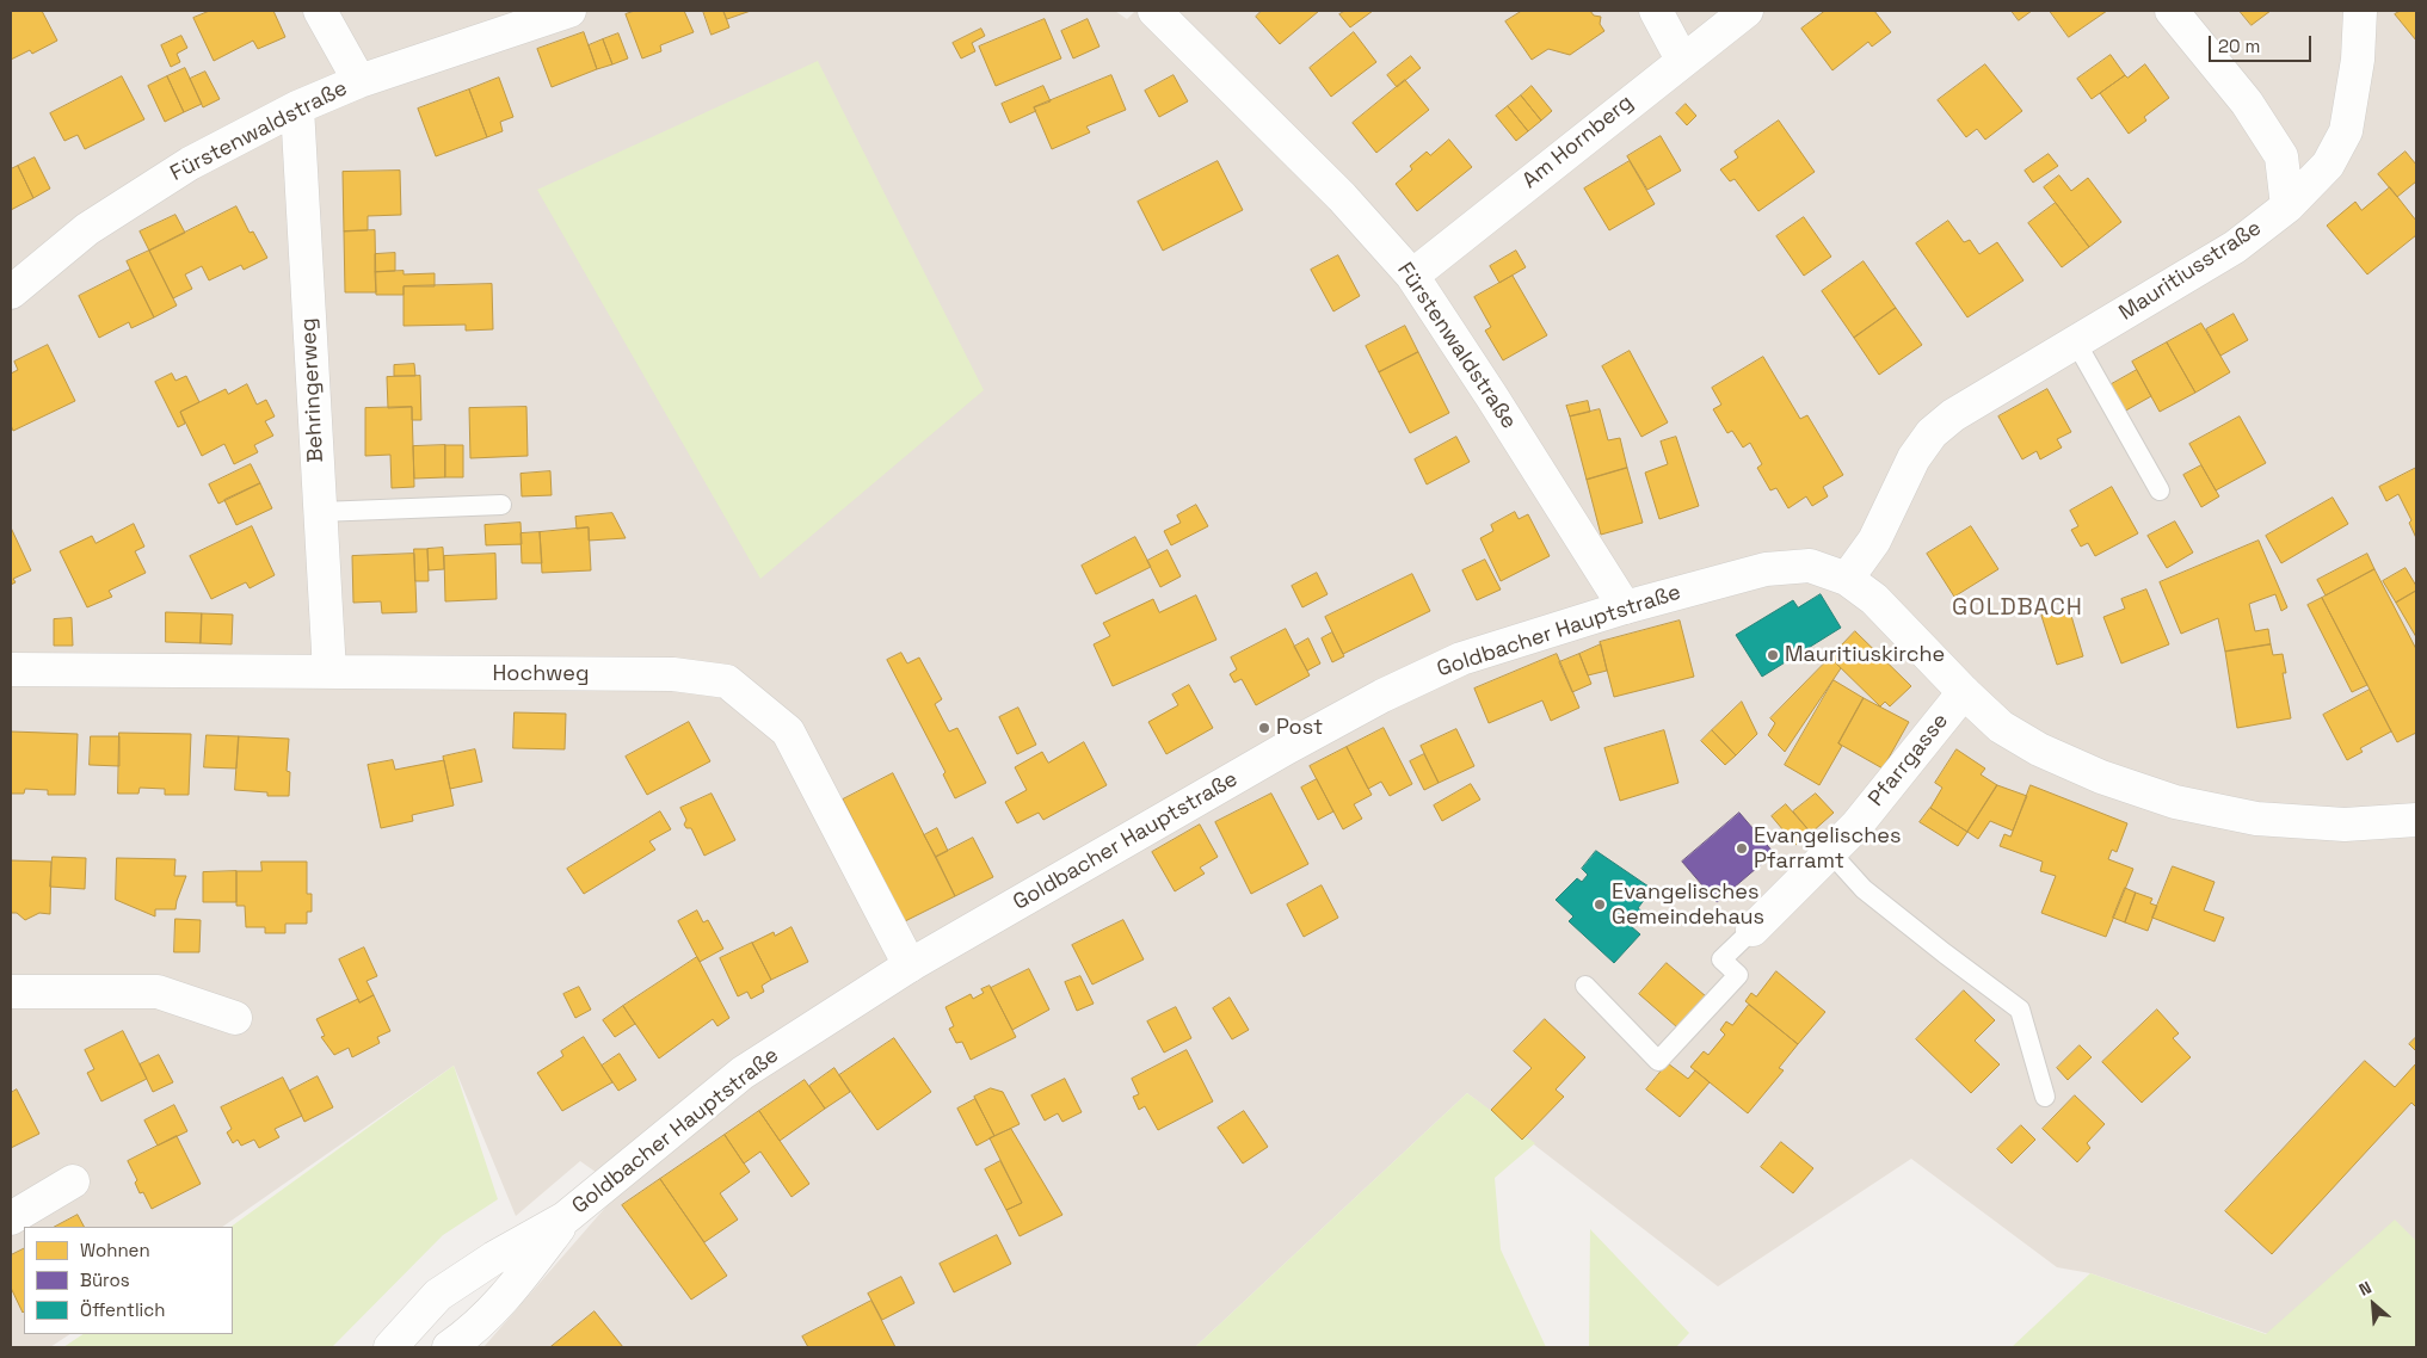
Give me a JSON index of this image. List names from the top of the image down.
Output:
{
  "streets": {
    "street": [
      "Fürstenwaldstraße",
      "Am Hornberg",
      "Mauritiusstraße",
      "Behringerweg",
      "Goldbacher Hauptstraße",
      "Hochweg",
      "Pfarrgasse"
    ]
  },
  "crossings": [
    ["Fürstenwaldstraße", "Am Hornberg"],
    ["Fürstenwaldstraße", "Behringerweg"],
    ["Fürstenwaldstraße", "Goldbacher Hauptstraße"],
    ["Mauritiusstraße", "Goldbacher Hauptstraße"],
    ["Behringerweg", "Hochweg"],
    ["Goldbacher Hauptstraße", "Hochweg"],
    ["Goldbacher Hauptstraße", "Pfarrgasse"]
  ],
  "districts": ["GOLDBACH"],
  "places": [
    "Mauritiuskirche",
    "Post",
    "Evangelisches Pfarramt",
    "Evangelisches Gemeindehaus"
  ],
  "legend": ["Wohnen", "Büros", "Öffentlich"],
  "scale_bar": "20 m",
  "north": "top left"
}
